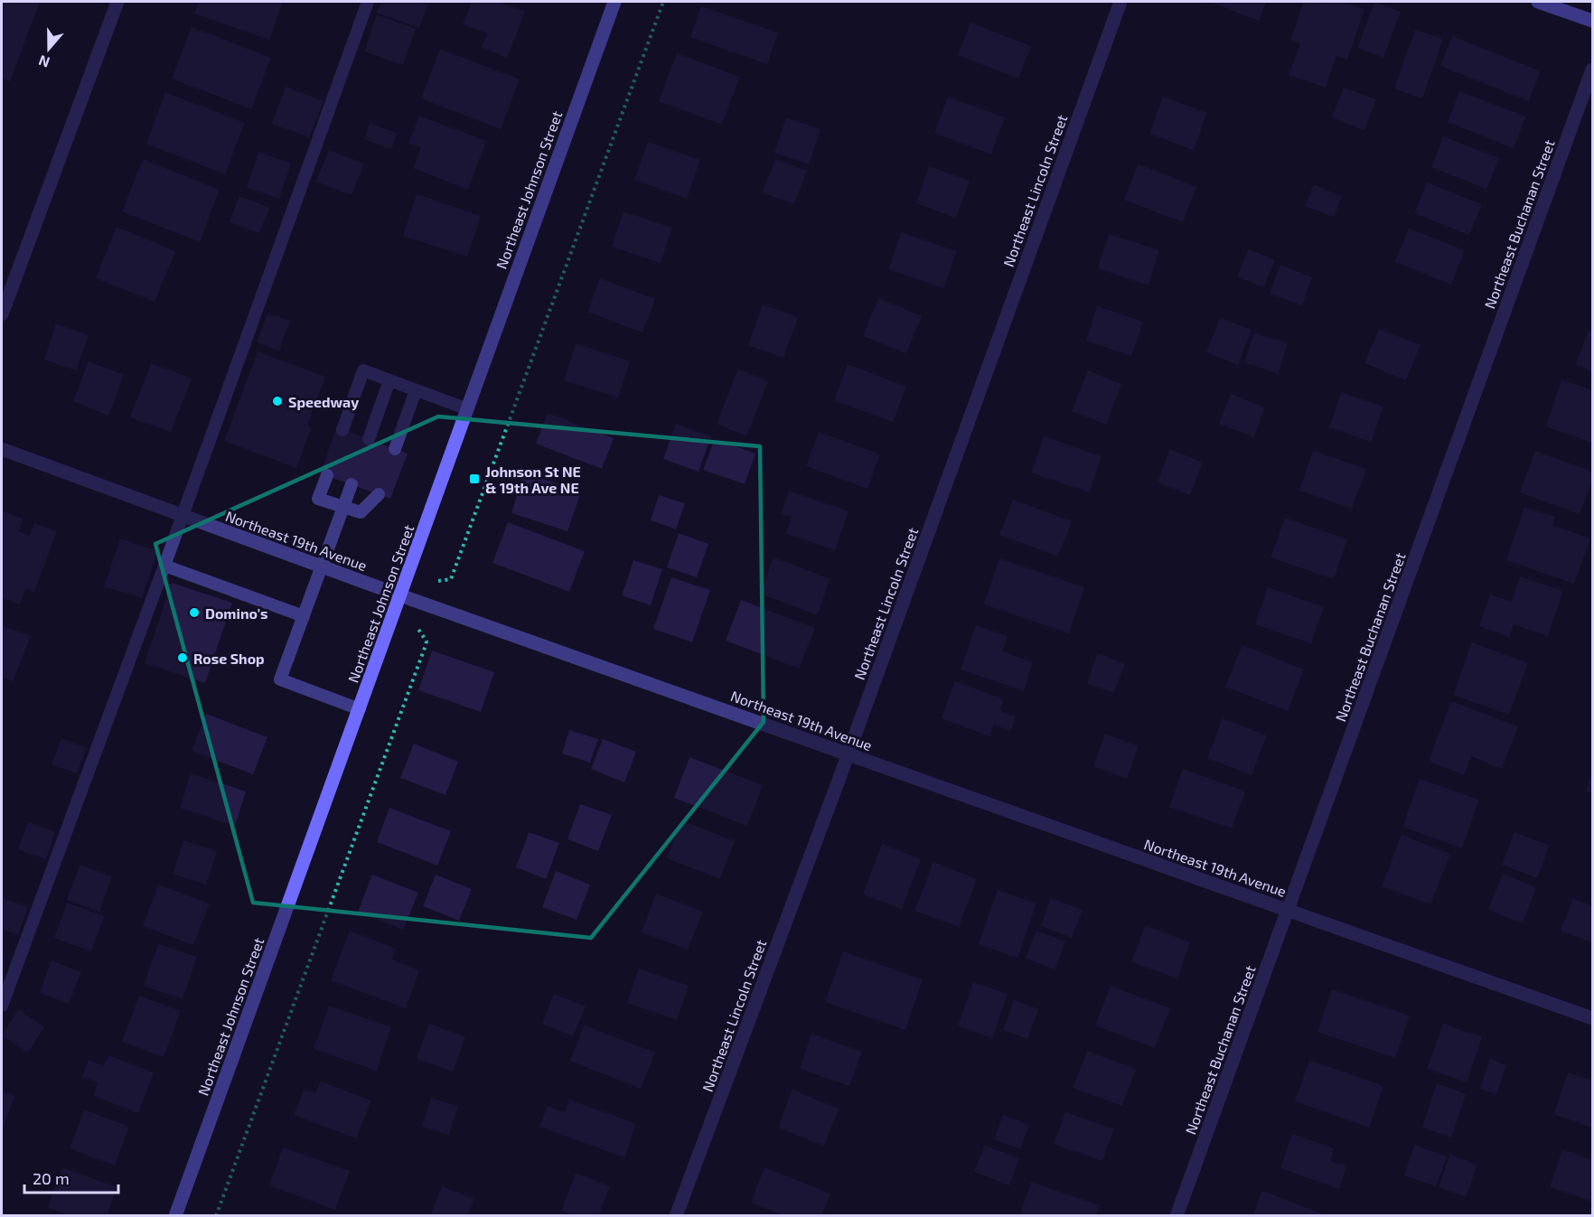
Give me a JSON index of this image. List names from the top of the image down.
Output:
{
  "streets": {
    "main road": ["Northeast Johnson Street"],
    "street": ["Northeast Lincoln Street", "Northeast Buchanan Street", "Northeast 19th Avenue"]
  },
  "crossings": [
    ["Northeast Johnson Street", "Northeast 19th Avenue"],
    ["Northeast Lincoln Street", "Northeast 19th Avenue"],
    ["Northeast Buchanan Street", "Northeast 19th Avenue"]
  ],
  "places": {
    "other": ["Speedway", "Domino's", "Rose Shop"],
    "transit": ["Johnson St NE & 19th Ave NE"]
  },
  "scale_bar": "20 m",
  "north": "bottom"
}
